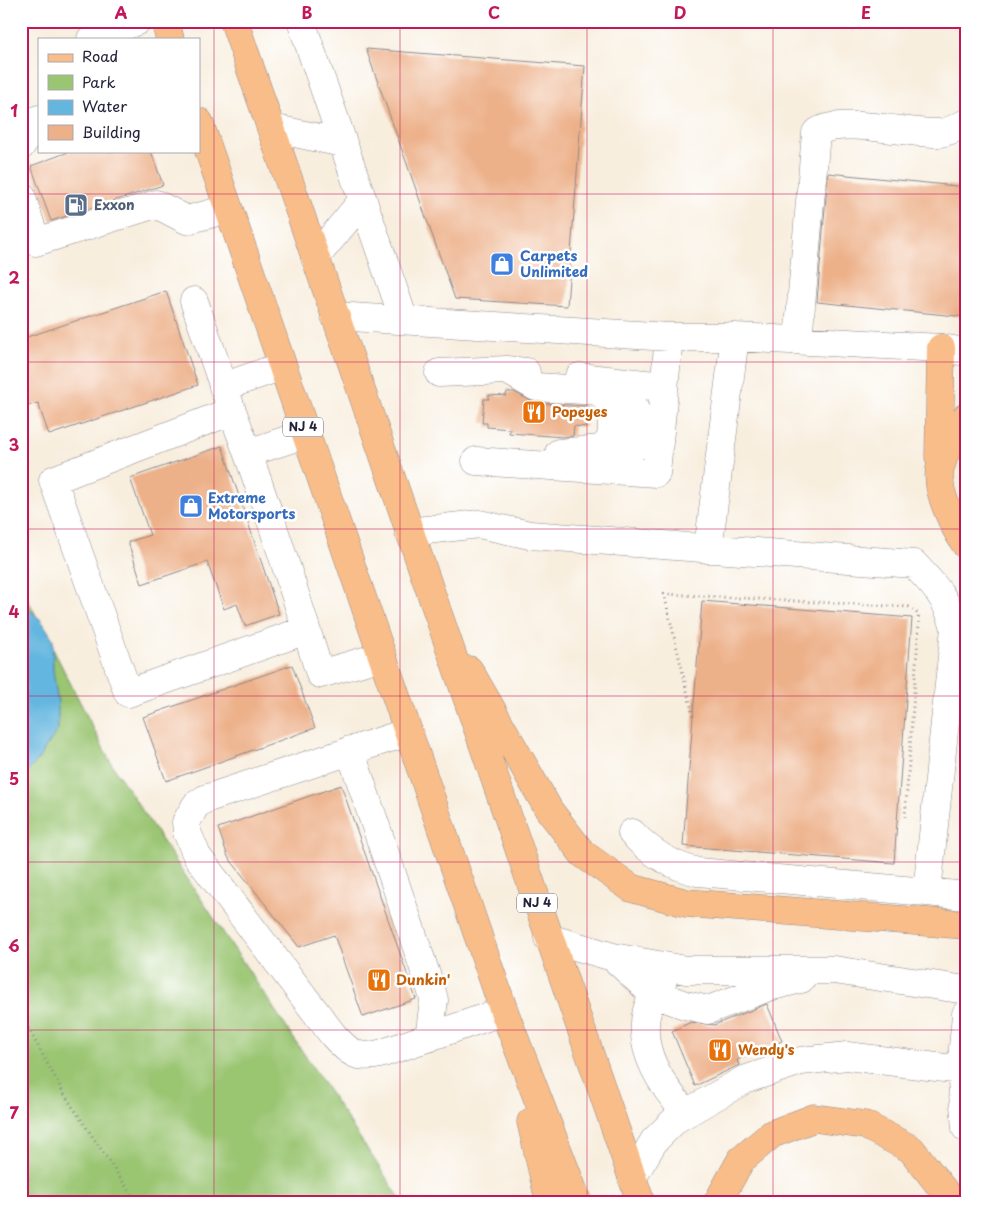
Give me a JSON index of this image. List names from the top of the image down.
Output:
{
  "streets": {
    "main road": ["NJ 4"]
  },
  "places": {
    "fuel station": ["Exxon"],
    "shop": ["Carpets Unlimited", "Extreme Motorsports"],
    "restaurant": ["Popeyes", "Dunkin'", "Wendy's"]
  },
  "legend": [
    "Road",
    "Park",
    "Water",
    "Building"
  ],
  "grid": {
    "columns": [
      "A",
      "B",
      "C",
      "D",
      "E"
    ],
    "rows": [
      "1",
      "2",
      "3",
      "4",
      "5",
      "6",
      "7"
    ]
  }
}
